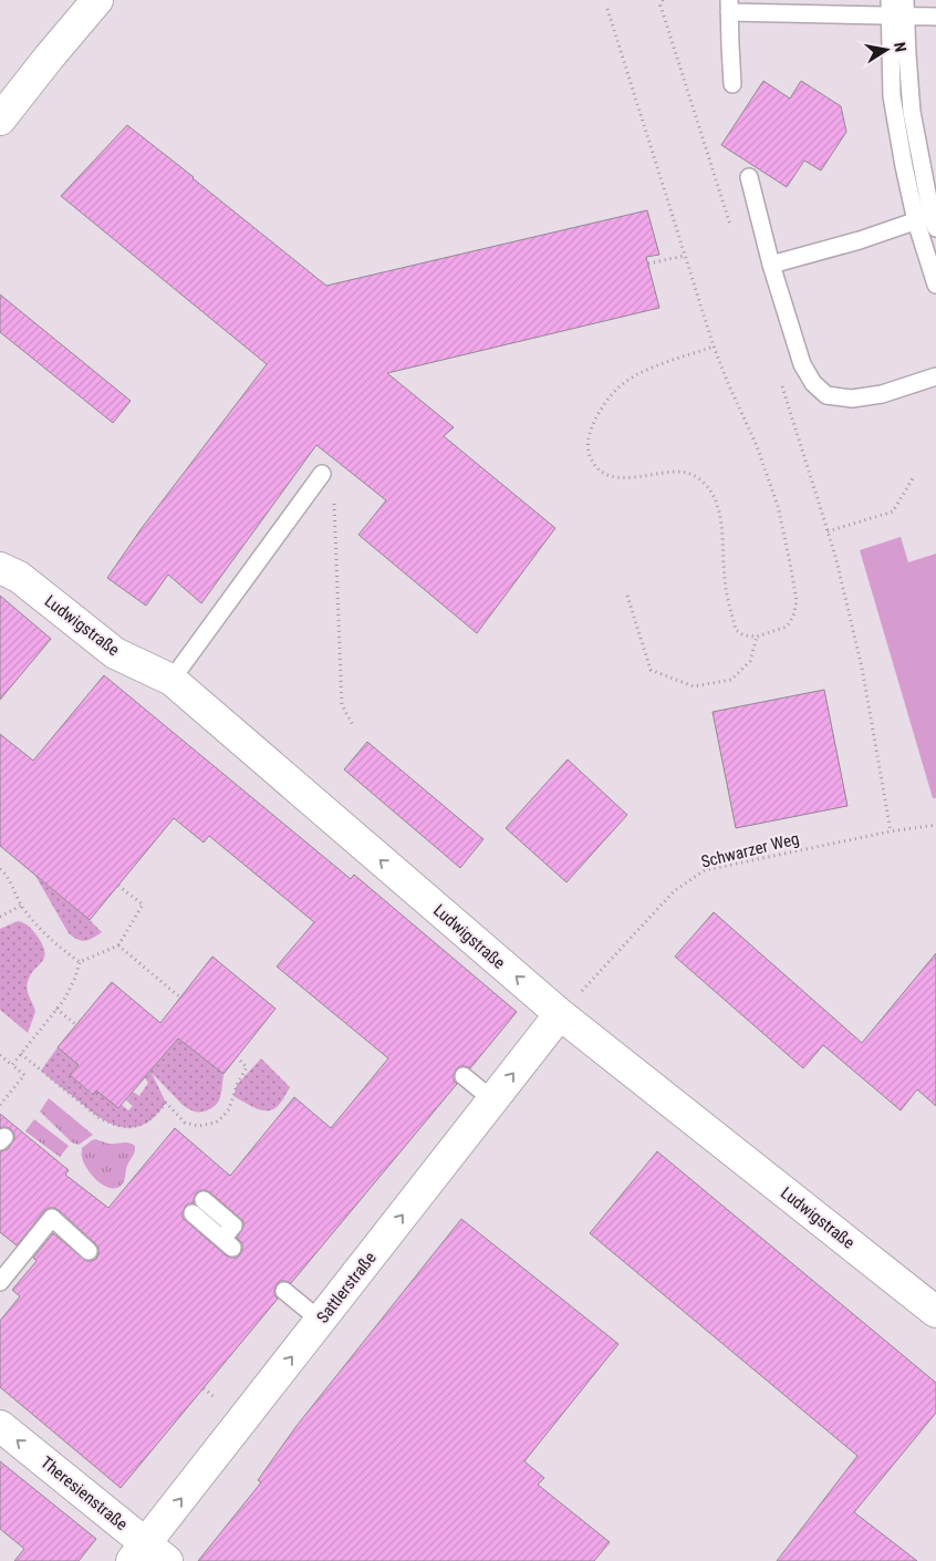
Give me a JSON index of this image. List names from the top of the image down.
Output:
{
  "streets": {
    "street": ["Ludwigstraße", "Sattlerstraße", "Theresienstraße"],
    "path": ["Schwarzer Weg"]
  },
  "crossings": [
    ["Ludwigstraße", "Schwarzer Weg"],
    ["Ludwigstraße", "Sattlerstraße"],
    ["Schwarzer Weg", "Sattlerstraße"],
    ["Sattlerstraße", "Theresienstraße"]
  ],
  "one_way": ["Ludwigstraße", "Sattlerstraße", "Theresienstraße"],
  "north": "right"
}
